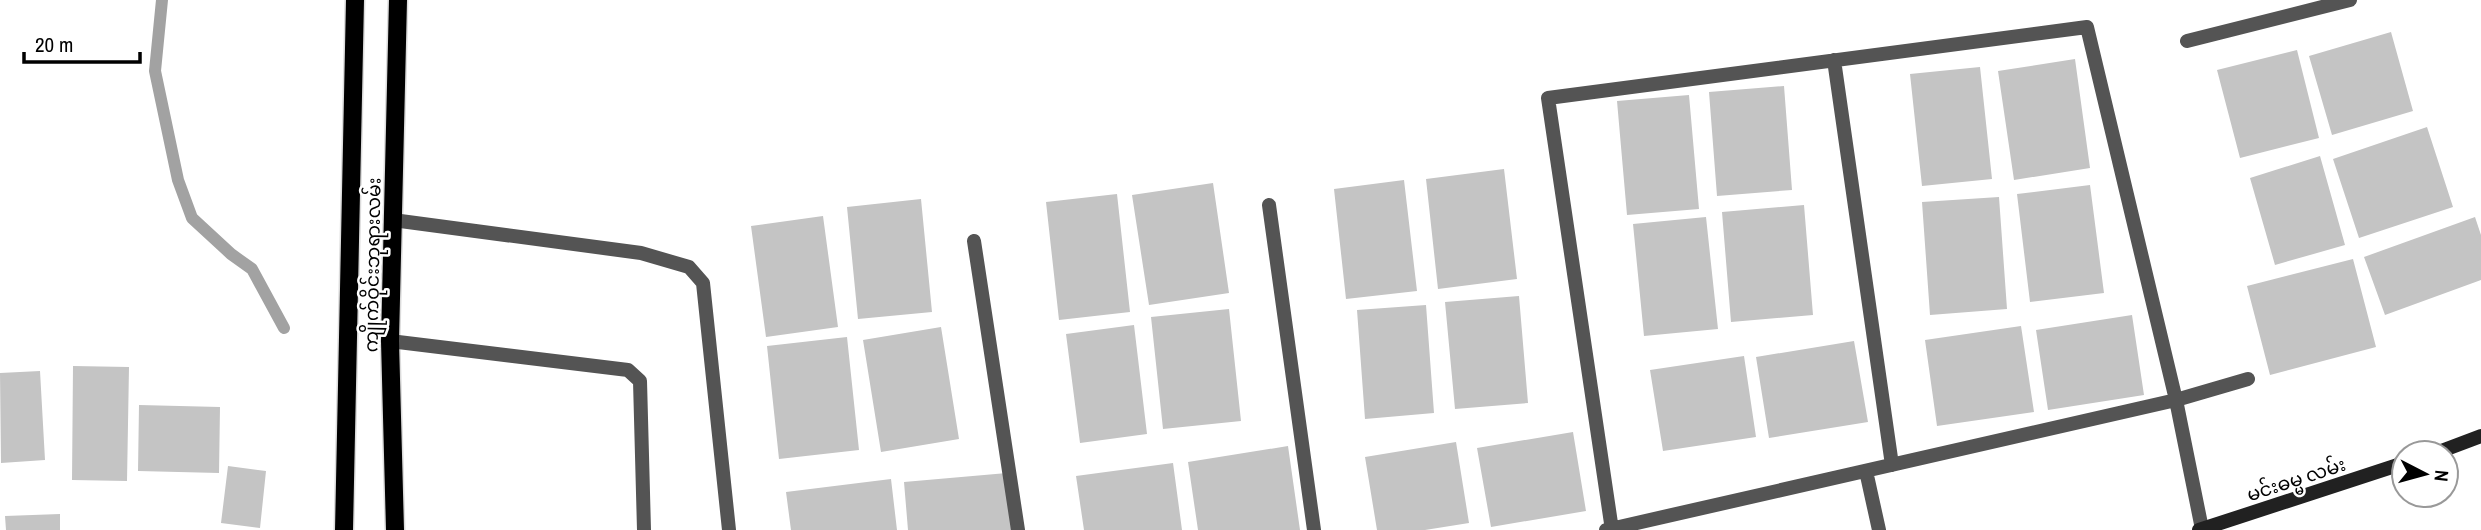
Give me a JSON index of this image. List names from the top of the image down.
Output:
{
  "streets": {
    "main road": ["ကျိုက်ဝိုင်းဘုရားလမ်း", "မင်းဓမ္မ လမ်း"]
  },
  "scale_bar": "20 m",
  "north": "right"
}
